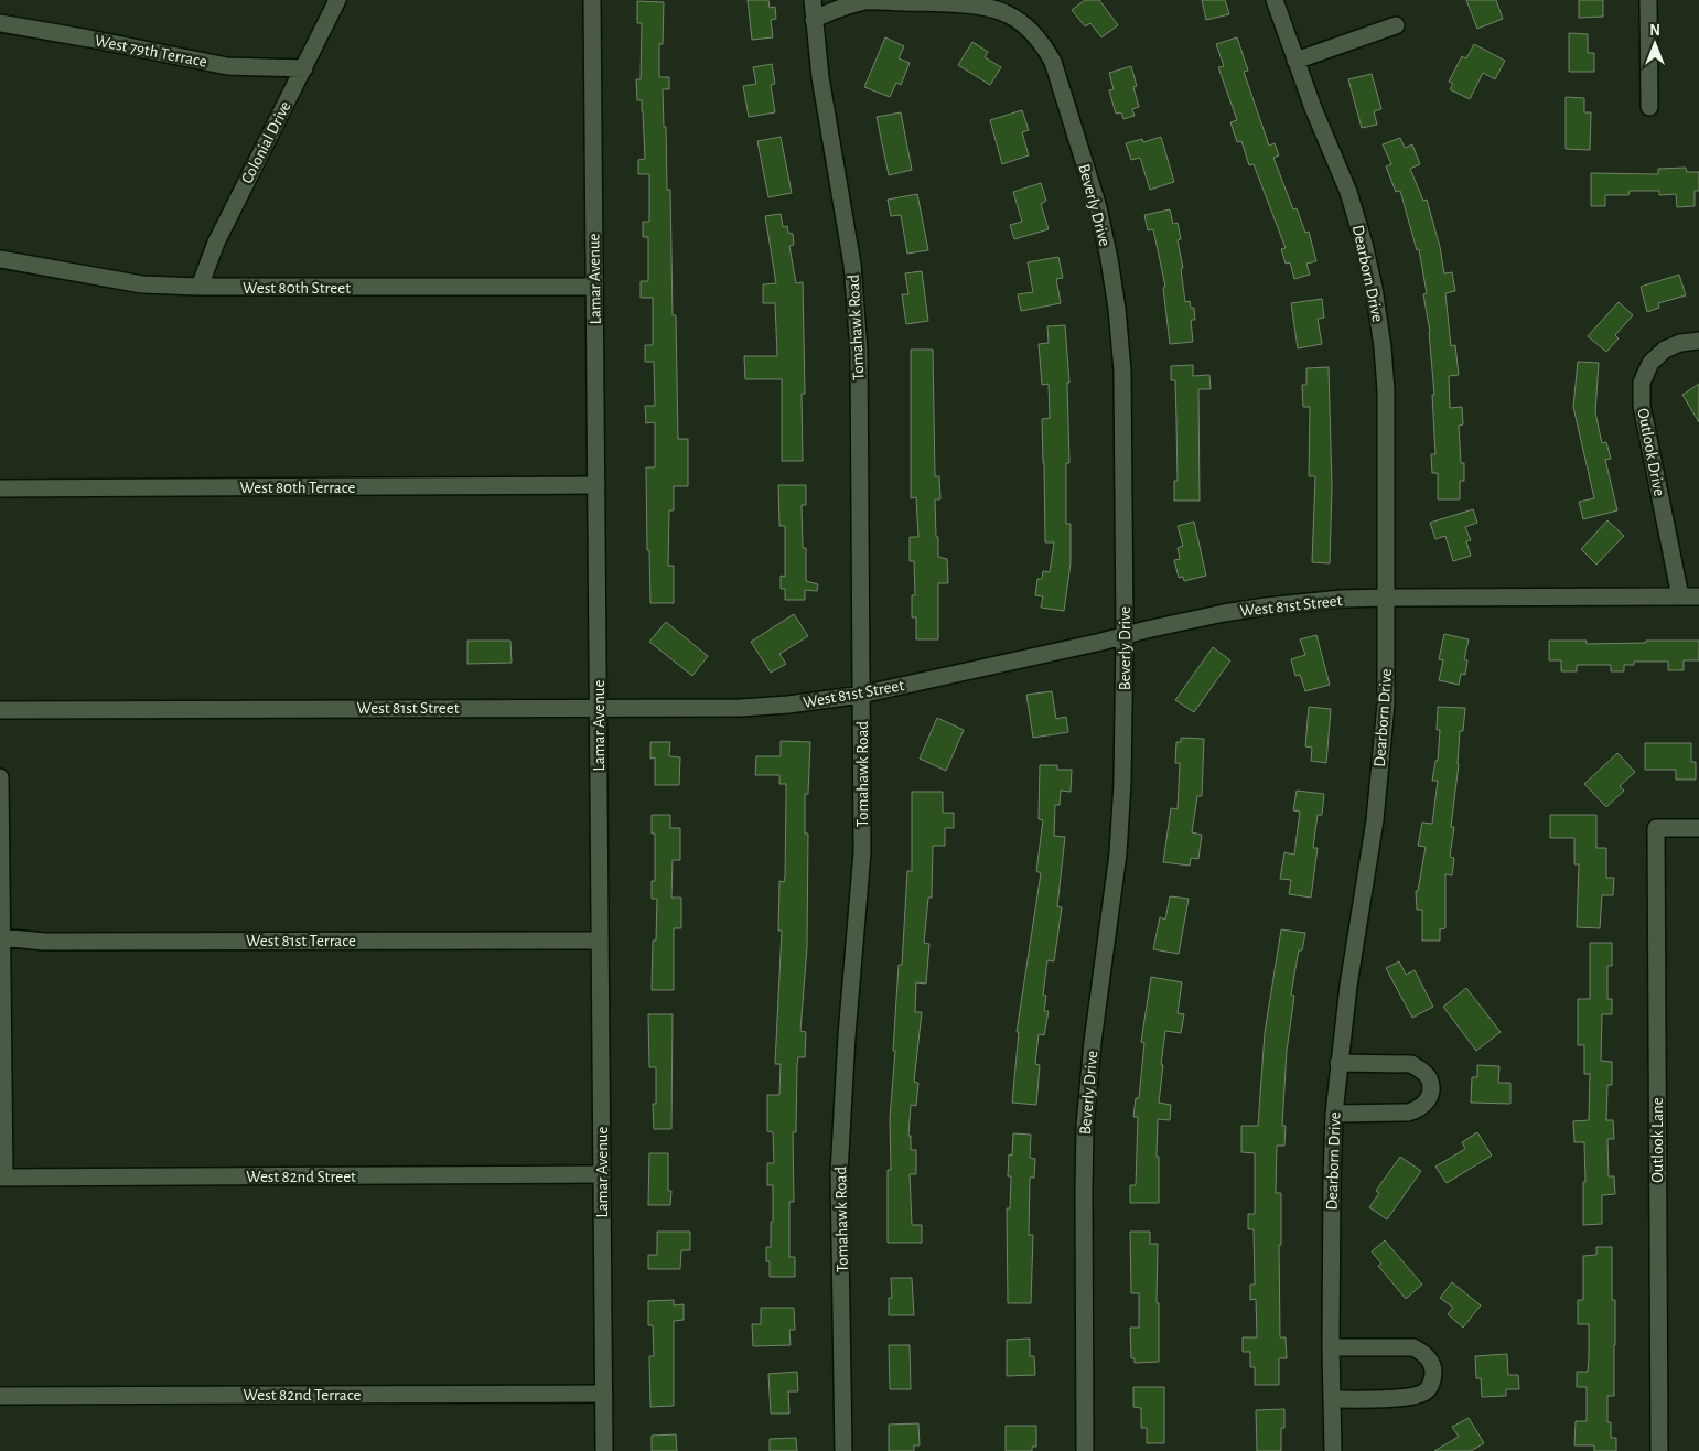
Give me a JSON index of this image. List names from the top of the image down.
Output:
{
  "streets": {
    "street": [
      "West 79th Terrace",
      "Colonial Drive",
      "Beverly Drive",
      "Dearborn Drive",
      "Lamar Avenue",
      "West 80th Street",
      "Tomahawk Road",
      "Outlook Drive",
      "West 80th Terrace",
      "West 81st Street",
      "West 81st Terrace",
      "Outlook Lane",
      "West 82nd Street",
      "West 82nd Terrace"
    ]
  },
  "crossings": [
    ["West 79th Terrace", "Colonial Drive"],
    ["Colonial Drive", "West 80th Street"],
    ["Beverly Drive", "Tomahawk Road"],
    ["Beverly Drive", "West 81st Street"],
    ["Dearborn Drive", "West 81st Street"],
    ["Lamar Avenue", "West 80th Street"],
    ["Lamar Avenue", "West 80th Terrace"],
    ["Lamar Avenue", "West 81st Street"],
    ["Lamar Avenue", "West 81st Terrace"],
    ["Lamar Avenue", "West 82nd Street"],
    ["Lamar Avenue", "West 82nd Terrace"],
    ["Tomahawk Road", "West 81st Street"],
    ["Outlook Drive", "West 81st Street"]
  ],
  "north": "top"
}
